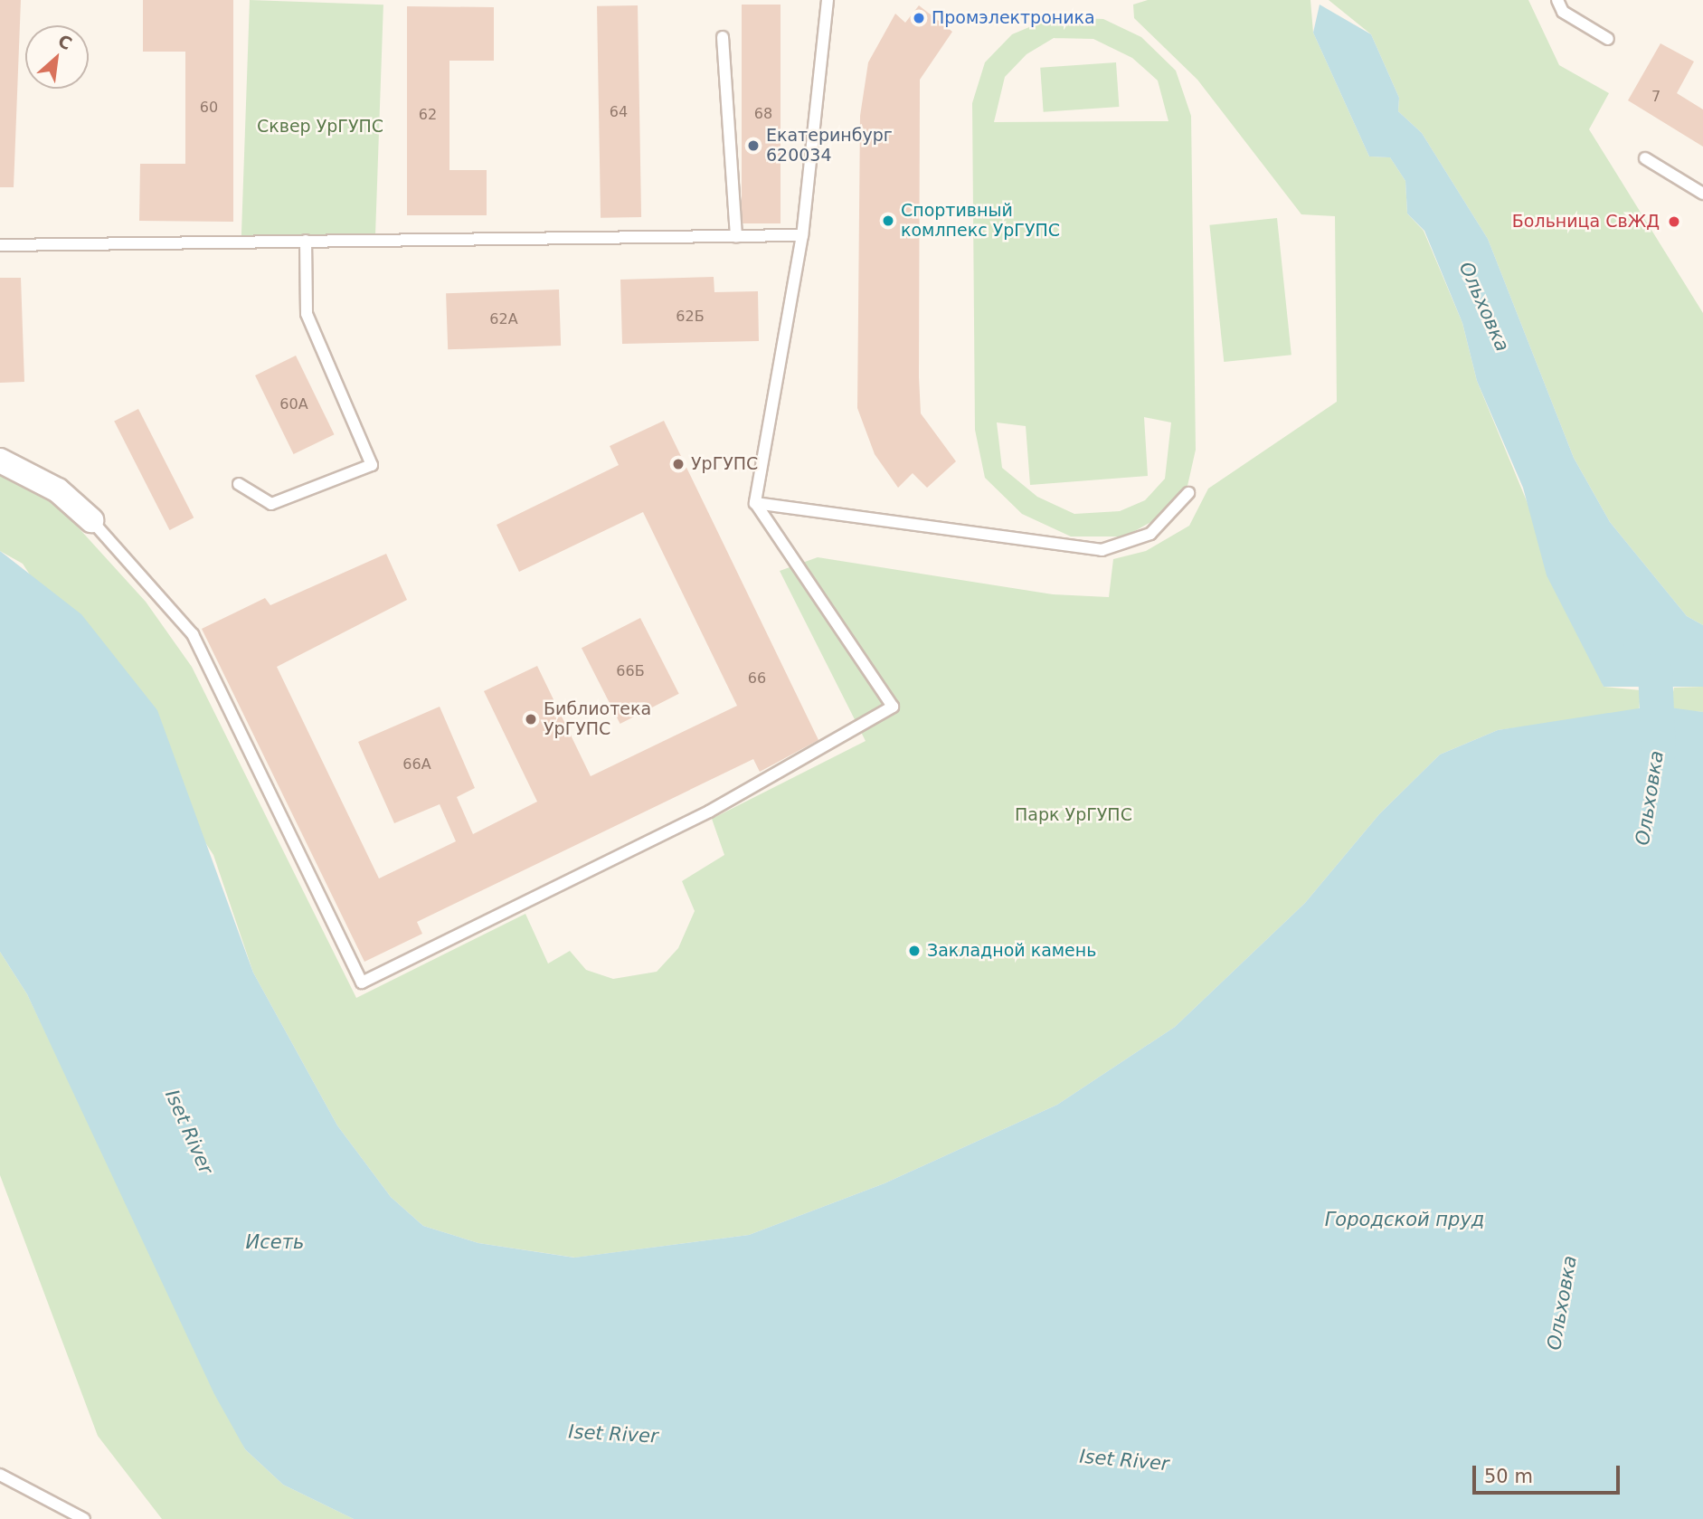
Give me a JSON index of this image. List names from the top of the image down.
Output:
{
  "water": [
    "Ольховка",
    "Iset River",
    "Городской пруд",
    "Исеть"
  ],
  "parks": ["Сквер УрГУПС", "Парк УрГУПС"],
  "places": [
    "Промэлектроника",
    "Екатеринбург 620034",
    "Спортивный комлпекс УрГУПС",
    "Больница СвЖД",
    "УрГУПС",
    "Библиотека УрГУПС",
    "Закладной камень"
  ],
  "house_numbers": [
    "7",
    "60",
    "64",
    "68",
    "62",
    "62Б",
    "62А",
    "60А",
    "66Б",
    "66",
    "66А"
  ],
  "scale_bar": "50 m",
  "north": "top right"
}
